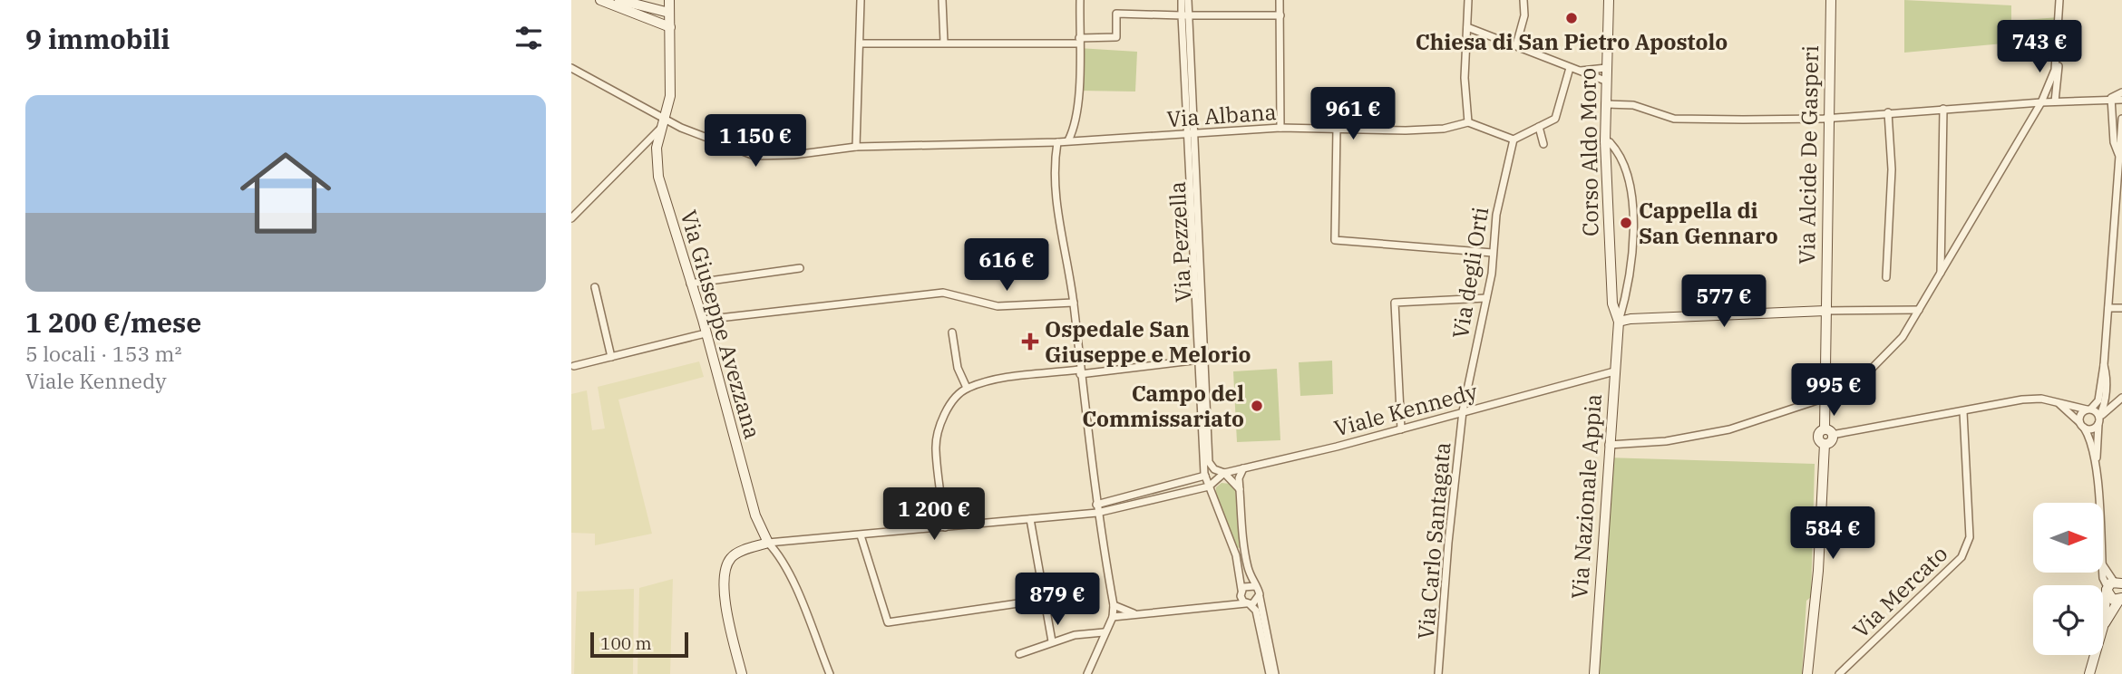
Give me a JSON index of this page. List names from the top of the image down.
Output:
{
  "streets": {
    "street": [
      "Via Albana",
      "Corso Aldo Moro",
      "Via Alcide De Gasperi",
      "Via Pezzella",
      "Via degli Orti",
      "Via Giuseppe Avezzana",
      "Viale Kennedy",
      "Via Nazionale Appia",
      "Via Carlo Santagata",
      "Via Mercato"
    ]
  },
  "crossings": [
    ["Via Albana", "Via Pezzella"],
    ["Via Albana", "Via Giuseppe Avezzana"],
    ["Corso Aldo Moro", "Via Nazionale Appia"],
    ["Via Pezzella", "Viale Kennedy"],
    ["Via degli Orti", "Viale Kennedy"],
    ["Via degli Orti", "Via Carlo Santagata"],
    ["Viale Kennedy", "Via Nazionale Appia"],
    ["Viale Kennedy", "Via Carlo Santagata"]
  ],
  "places": {
    "other": ["Chiesa di San Pietro Apostolo", "Cappella di San Gennaro", "Campo del Commissariato"],
    "health": ["Ospedale San Giuseppe e Melorio"]
  },
  "scale_bar": "100 m",
  "north": "right",
  "page": {
    "heading": "9 immobili",
    "price": [
      "743 €",
      "961 €",
      "1 150 €",
      "616 €",
      "577 €",
      "995 €",
      "1 200 €",
      "584 €",
      "879 €"
    ],
    "list": [
      {
        "name": "1 200 €/mese",
        "note": "5 locali · 153 m² · Viale Kennedy"
      }
    ],
    "scale": "100 m"
  }
}
